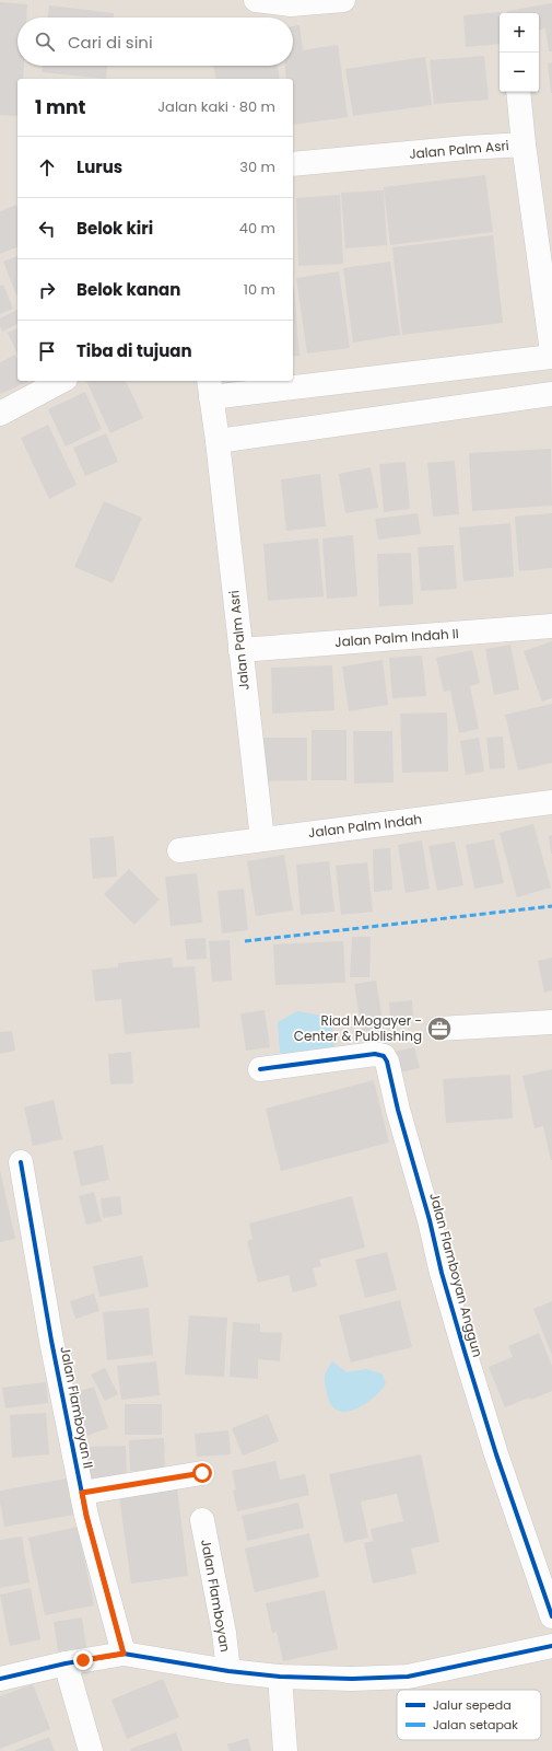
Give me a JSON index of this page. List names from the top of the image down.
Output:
{
  "streets": {
    "street": [
      "Jalan Palm Asri",
      "Jalan Palm Indah II",
      "Jalan Palm Indah",
      "Jalan Flamboyan Anggun",
      "Jalan Flamboyan II",
      "Jalan Flamboyan"
    ]
  },
  "crossings": [
    ["Jalan Palm Asri", "Jalan Palm Indah II"],
    ["Jalan Palm Asri", "Jalan Palm Indah"]
  ],
  "places": {
    "office": ["Riad Mogayer - Center & Publishing"]
  },
  "legend": ["Jalur sepeda", "Jalan setapak"],
  "page": {
    "map_buttons": ["+", "−"],
    "search": "Cari di sini",
    "heading": ["1 mnt", "Jalan kaki · 80 m"],
    "list": [
      ["Lurus", "30 m"],
      ["Belok kiri", "40 m"],
      ["Belok kanan", "10 m"],
      "Tiba di tujuan"
    ]
  }
}
